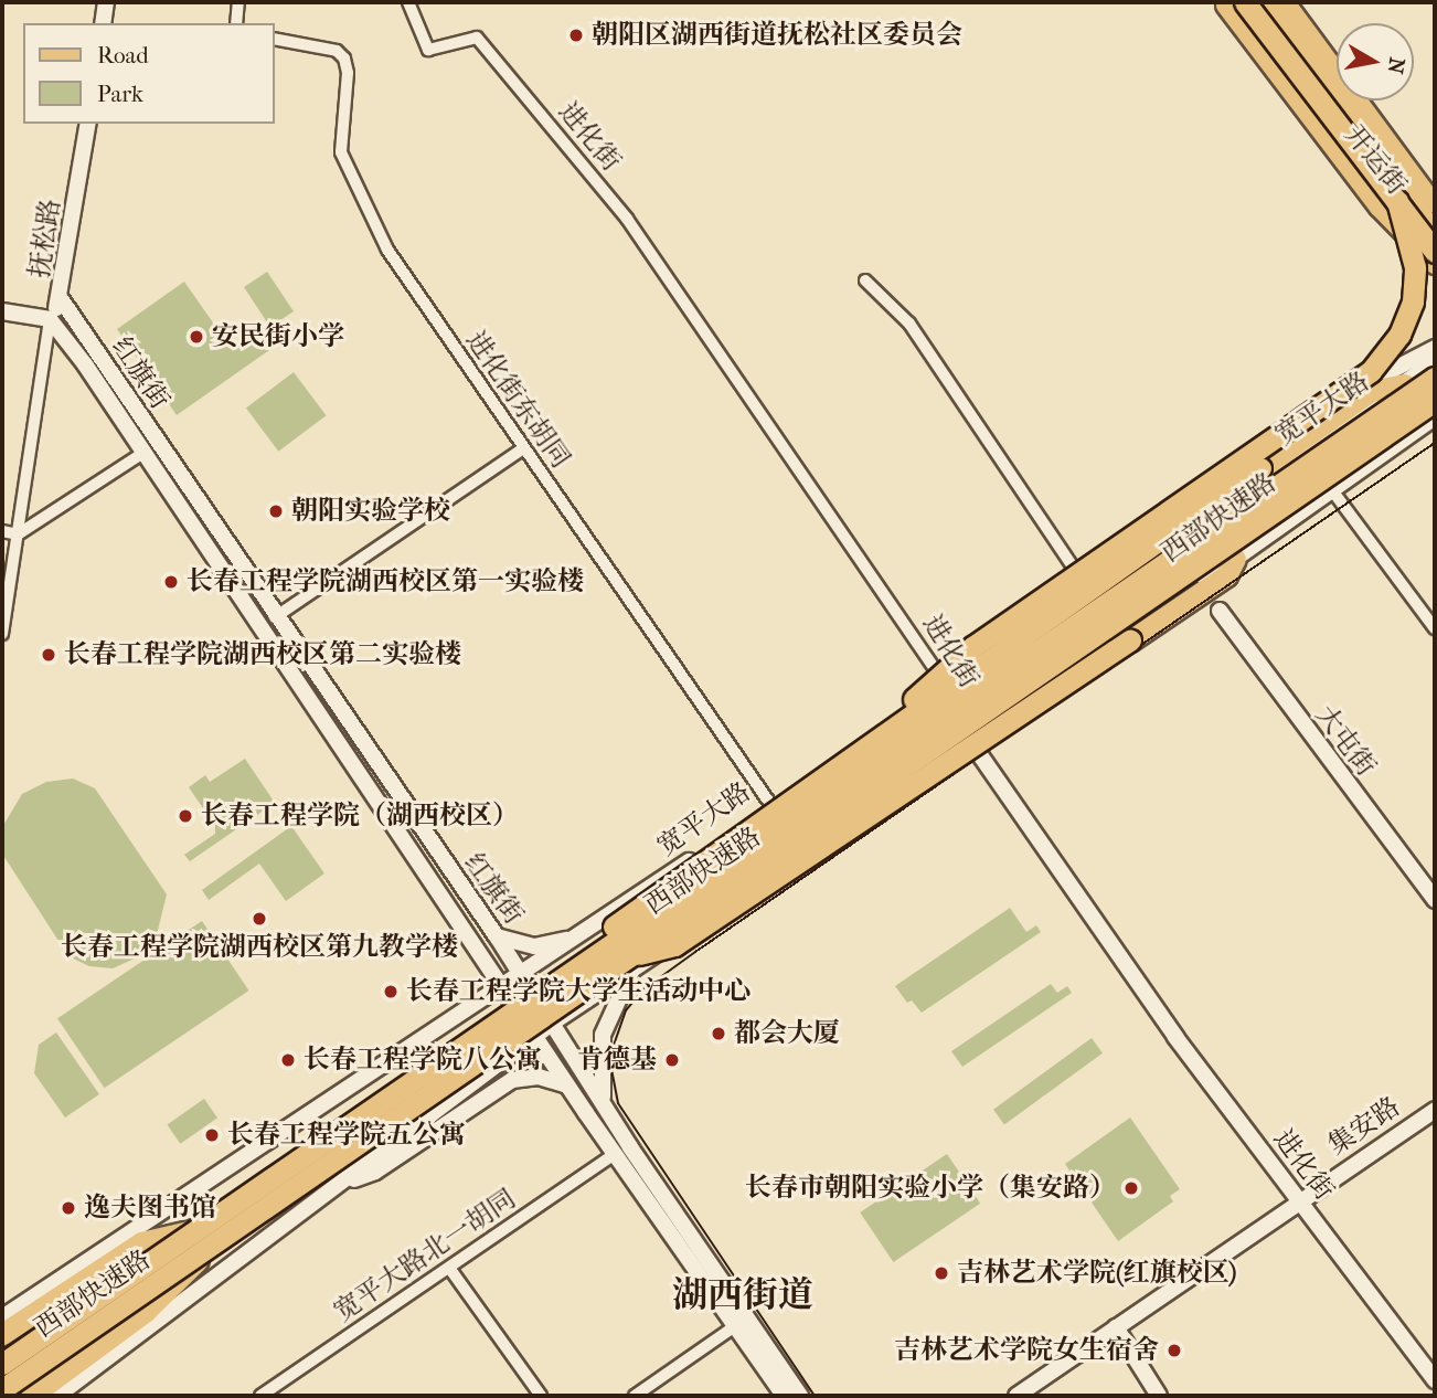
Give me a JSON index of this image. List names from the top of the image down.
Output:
{
  "streets": {
    "highway": ["西部快速路"],
    "main road": [
      "进化街",
      "开运街",
      "抚松路",
      "红旗街",
      "宽平大路",
      "大屯街",
      "集安路"
    ],
    "street": ["进化街东胡同", "宽平大路北一胡同"]
  },
  "crossings": [
    ["进化街", "宽平大路"],
    ["进化街", "集安路"],
    ["抚松路", "红旗街"],
    ["红旗街", "宽平大路"],
    ["红旗街", "宽平大路北一胡同"],
    ["进化街东胡同", "宽平大路"]
  ],
  "districts": ["湖西街道"],
  "places": [
    "朝阳区湖西街道抚松社区委员会",
    "安民街小学",
    "朝阳实验学校",
    "长春工程学院湖西校区第一实验楼",
    "长春工程学院湖西校区第二实验楼",
    "长春工程学院（湖西校区）",
    "长春工程学院湖西校区第九教学楼",
    "长春工程学院大学生活动中心",
    "都会大厦",
    "长春工程学院八公寓",
    "肯德基",
    "长春工程学院五公寓",
    "长春市朝阳实验小学（集安路）",
    "逸夫图书馆",
    "吉林艺术学院(红旗校区)",
    "吉林艺术学院女生宿舍"
  ],
  "legend": ["Road", "Park"],
  "north": "right"
}
